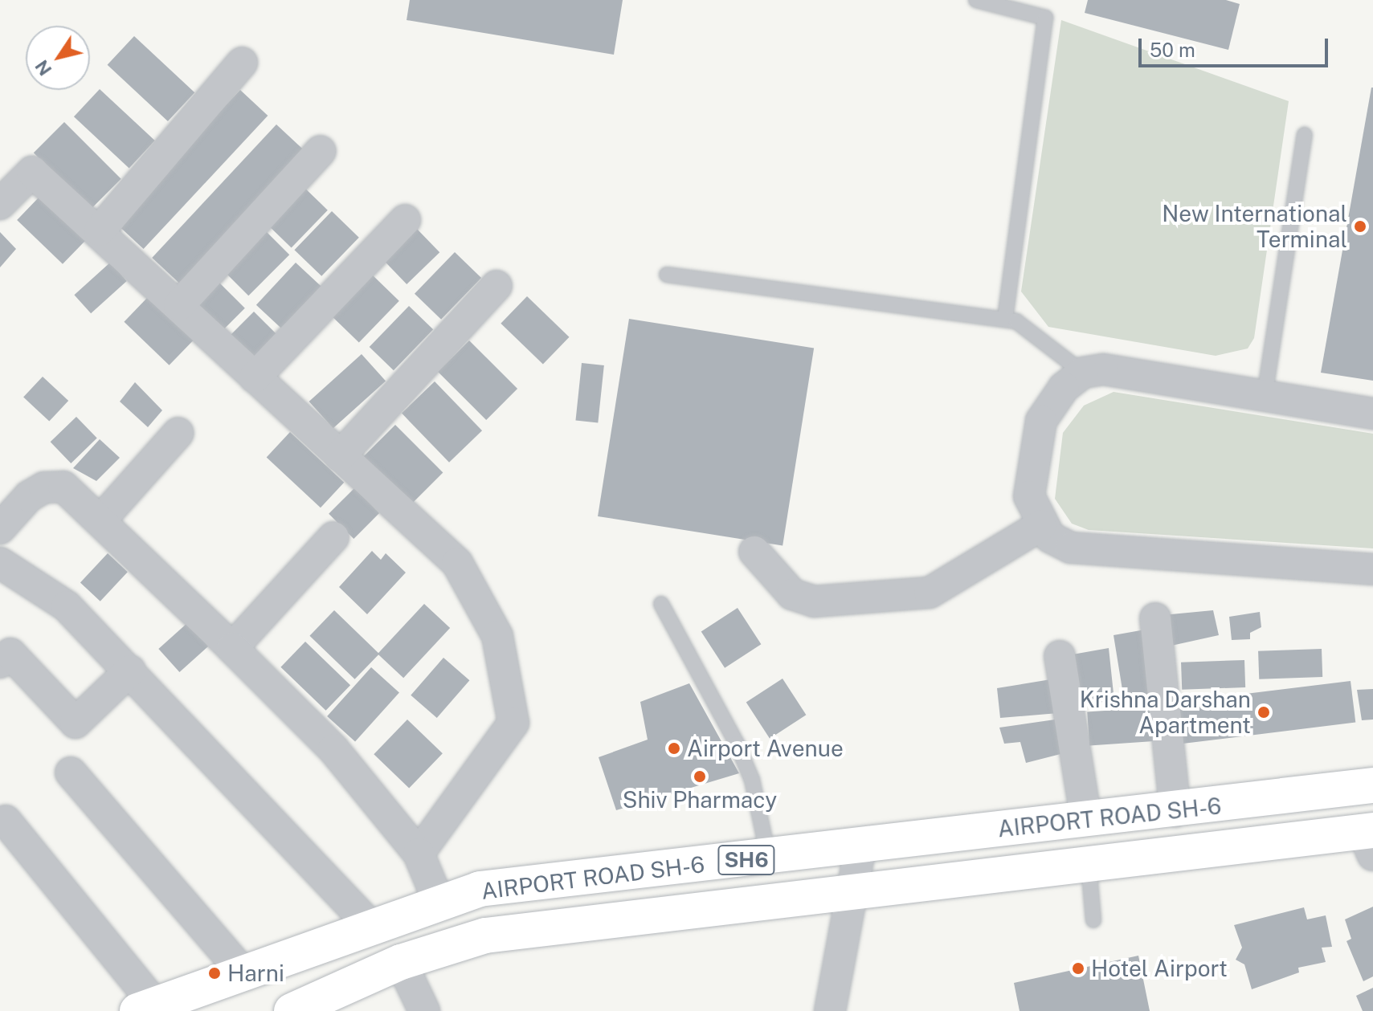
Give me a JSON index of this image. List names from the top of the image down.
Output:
{
  "streets": {
    "main road": ["AIRPORT ROAD SH-6", "SH6"]
  },
  "places": [
    "New International Terminal",
    "Krishna Darshan Apartment",
    "Airport Avenue",
    "Shiv Pharmacy",
    "Hotel Airport",
    "Harni"
  ],
  "scale_bar": "50 m",
  "north": "bottom left"
}
